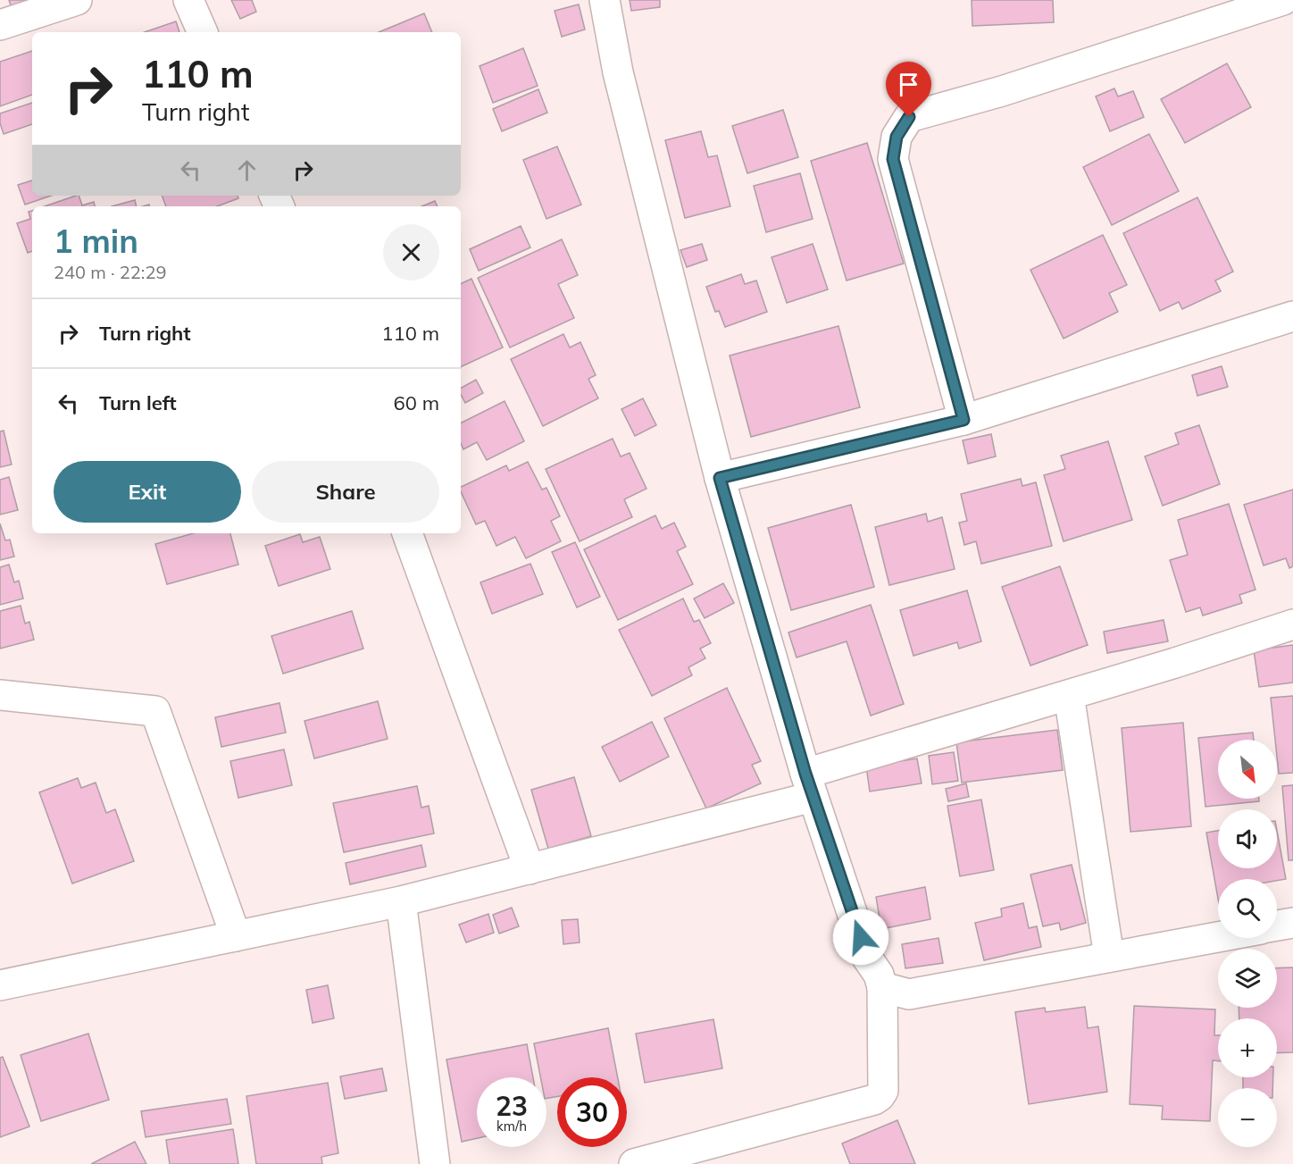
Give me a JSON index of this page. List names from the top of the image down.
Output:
{
  "north": "bottom right",
  "page": {
    "turn": ["110 m", "Turn right"],
    "heading": ["1 min", "240 m · 22:29"],
    "list": [
      {
        "name": "Turn right",
        "value": "110 m"
      },
      {
        "name": "Turn left",
        "value": "60 m"
      }
    ],
    "buttons": ["Exit", "Share"],
    "map_buttons": ["+", "−"],
    "speed": "23 km/h",
    "limit": "30"
  }
}
